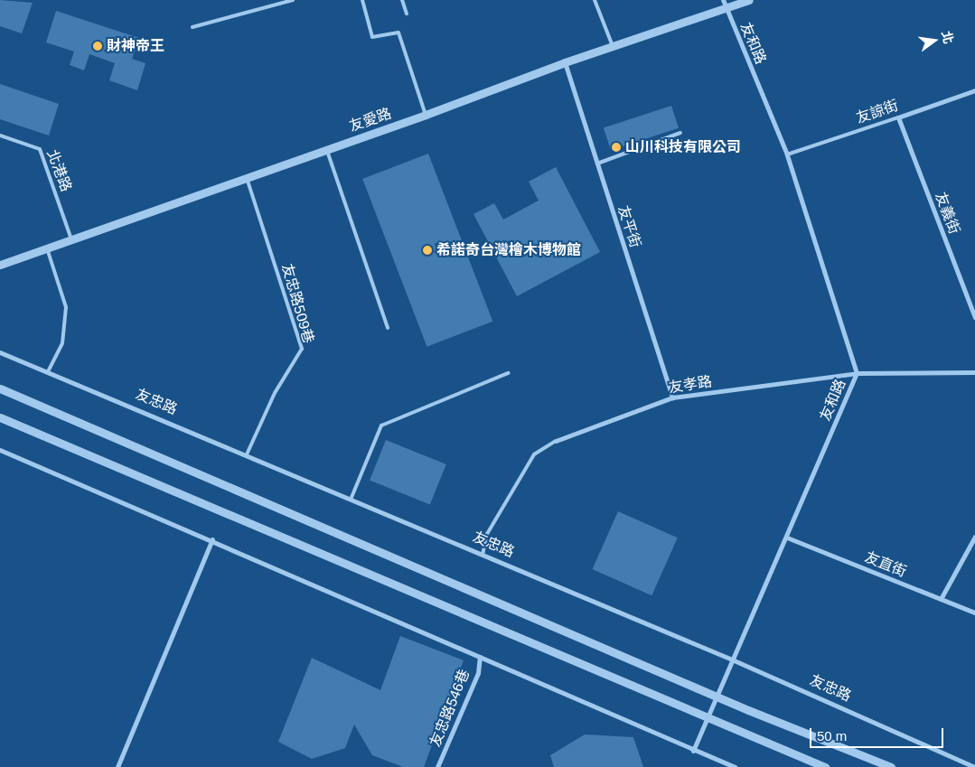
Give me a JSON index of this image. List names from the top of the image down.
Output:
{
  "streets": {
    "street": [
      "友和路",
      "友諒街",
      "友愛路",
      "友義街",
      "友平街",
      "友孝路",
      "友忠路",
      "友直街",
      "友忠路546巷"
    ],
    "lane": ["北港路", "友忠路509巷"]
  },
  "crossings": [
    ["友和路", "友諒街"],
    ["友和路", "友愛路"],
    ["友和路", "友孝路"],
    ["友和路", "友忠路"],
    ["友和路", "友直街"],
    ["友諒街", "友義街"],
    ["友愛路", "北港路"],
    ["友愛路", "友平街"],
    ["友愛路", "友忠路509巷"],
    ["友平街", "友孝路"],
    ["友忠路509巷", "友忠路"],
    ["友孝路", "友忠路"]
  ],
  "places": ["財神帝王", "山川科技有限公司", "希諾奇台灣檜木博物館"],
  "scale_bar": "50 m",
  "north": "right"
}
